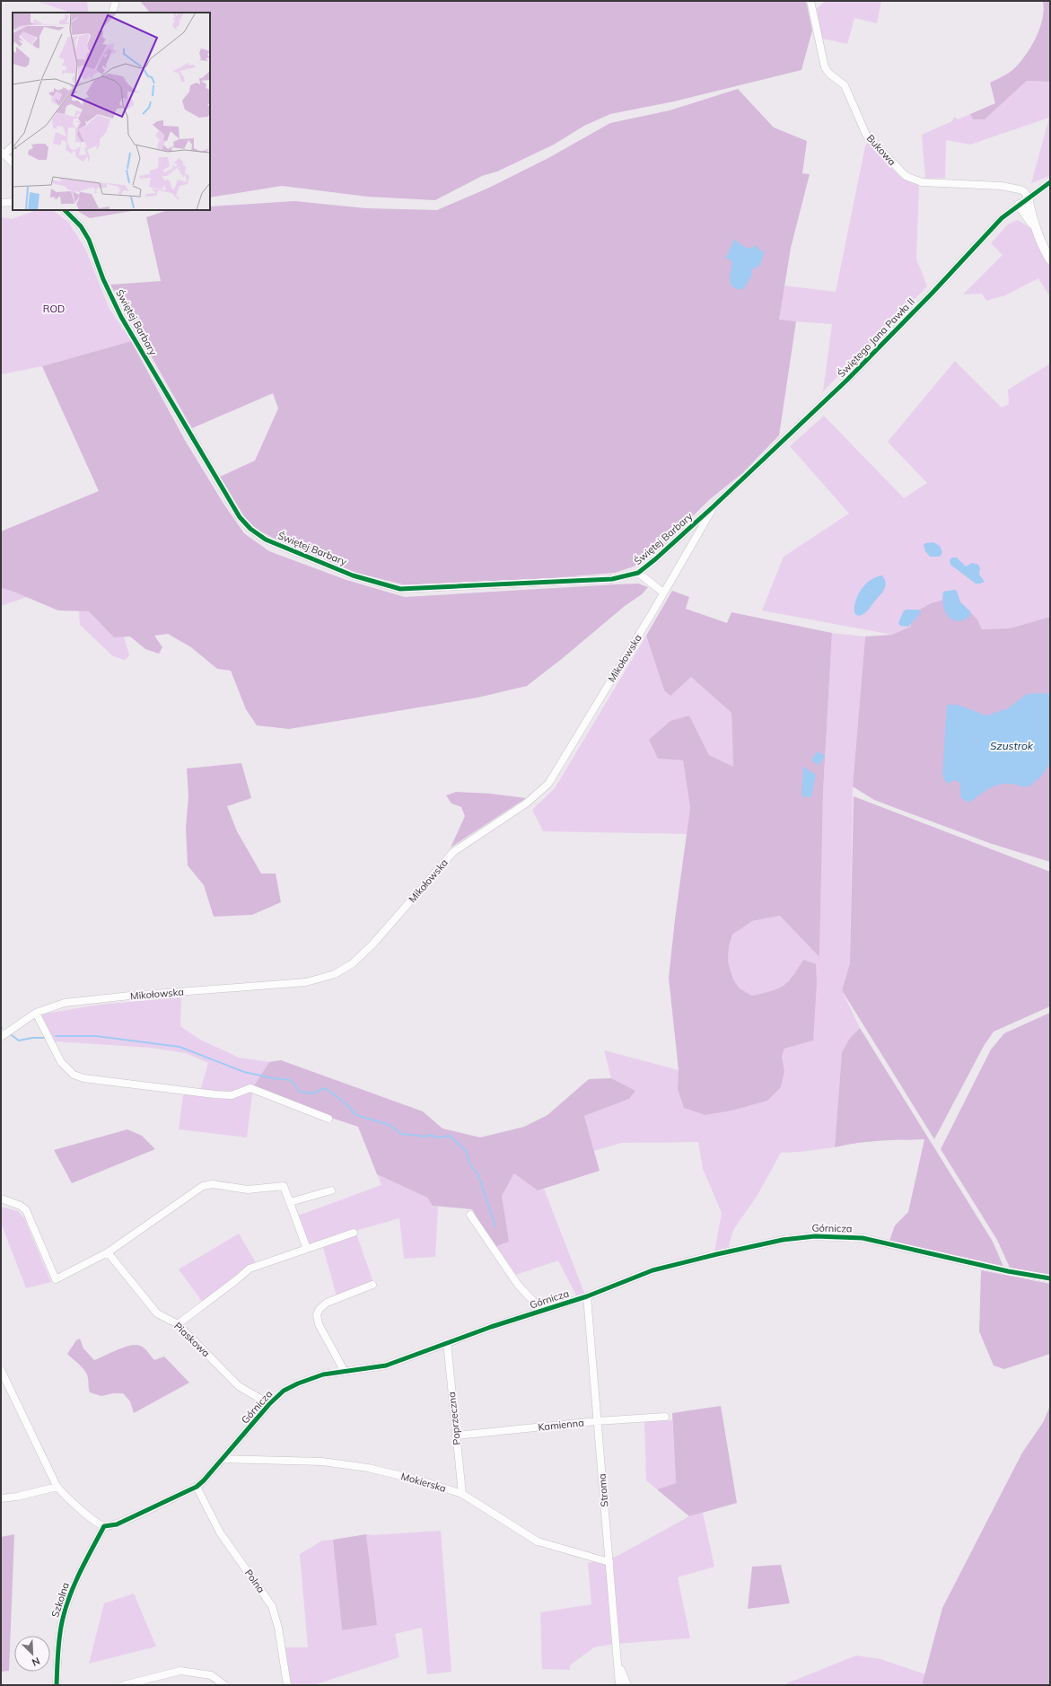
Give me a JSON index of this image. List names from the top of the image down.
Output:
{
  "streets": {
    "street": [
      "Bukowa",
      "Świętej Barbary",
      "Świętego Jana Pawła II",
      "Mikołowska",
      "Górnicza",
      "Piaskowa",
      "Poprzeczna",
      "Kamienna",
      "Mokierska",
      "Stroma",
      "Polna",
      "Szkolna"
    ]
  },
  "crossings": [
    ["Bukowa", "Świętego Jana Pawła II"],
    ["Świętej Barbary", "Świętego Jana Pawła II"],
    ["Świętej Barbary", "Mikołowska"],
    ["Świętego Jana Pawła II", "Mikołowska"],
    ["Górnicza", "Piaskowa"],
    ["Górnicza", "Poprzeczna"],
    ["Górnicza", "Mokierska"],
    ["Górnicza", "Stroma"],
    ["Górnicza", "Polna"],
    ["Górnicza", "Szkolna"],
    ["Poprzeczna", "Kamienna"],
    ["Poprzeczna", "Mokierska"],
    ["Kamienna", "Stroma"],
    ["Mokierska", "Stroma"]
  ],
  "water": ["Szustrok"],
  "parks": ["ROD"],
  "north": "bottom right"
}
